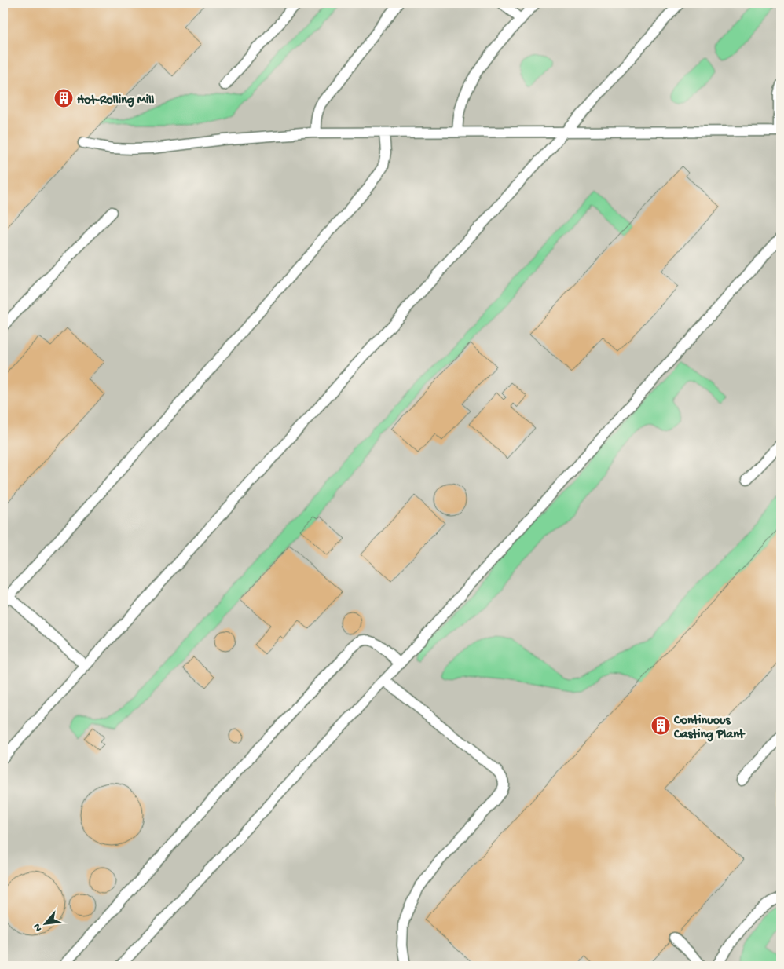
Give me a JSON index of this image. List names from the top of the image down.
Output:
{
  "places": {
    "building": ["Hot-Rolling Mill", "Continuous Casting Plant"]
  },
  "north": "bottom left"
}
